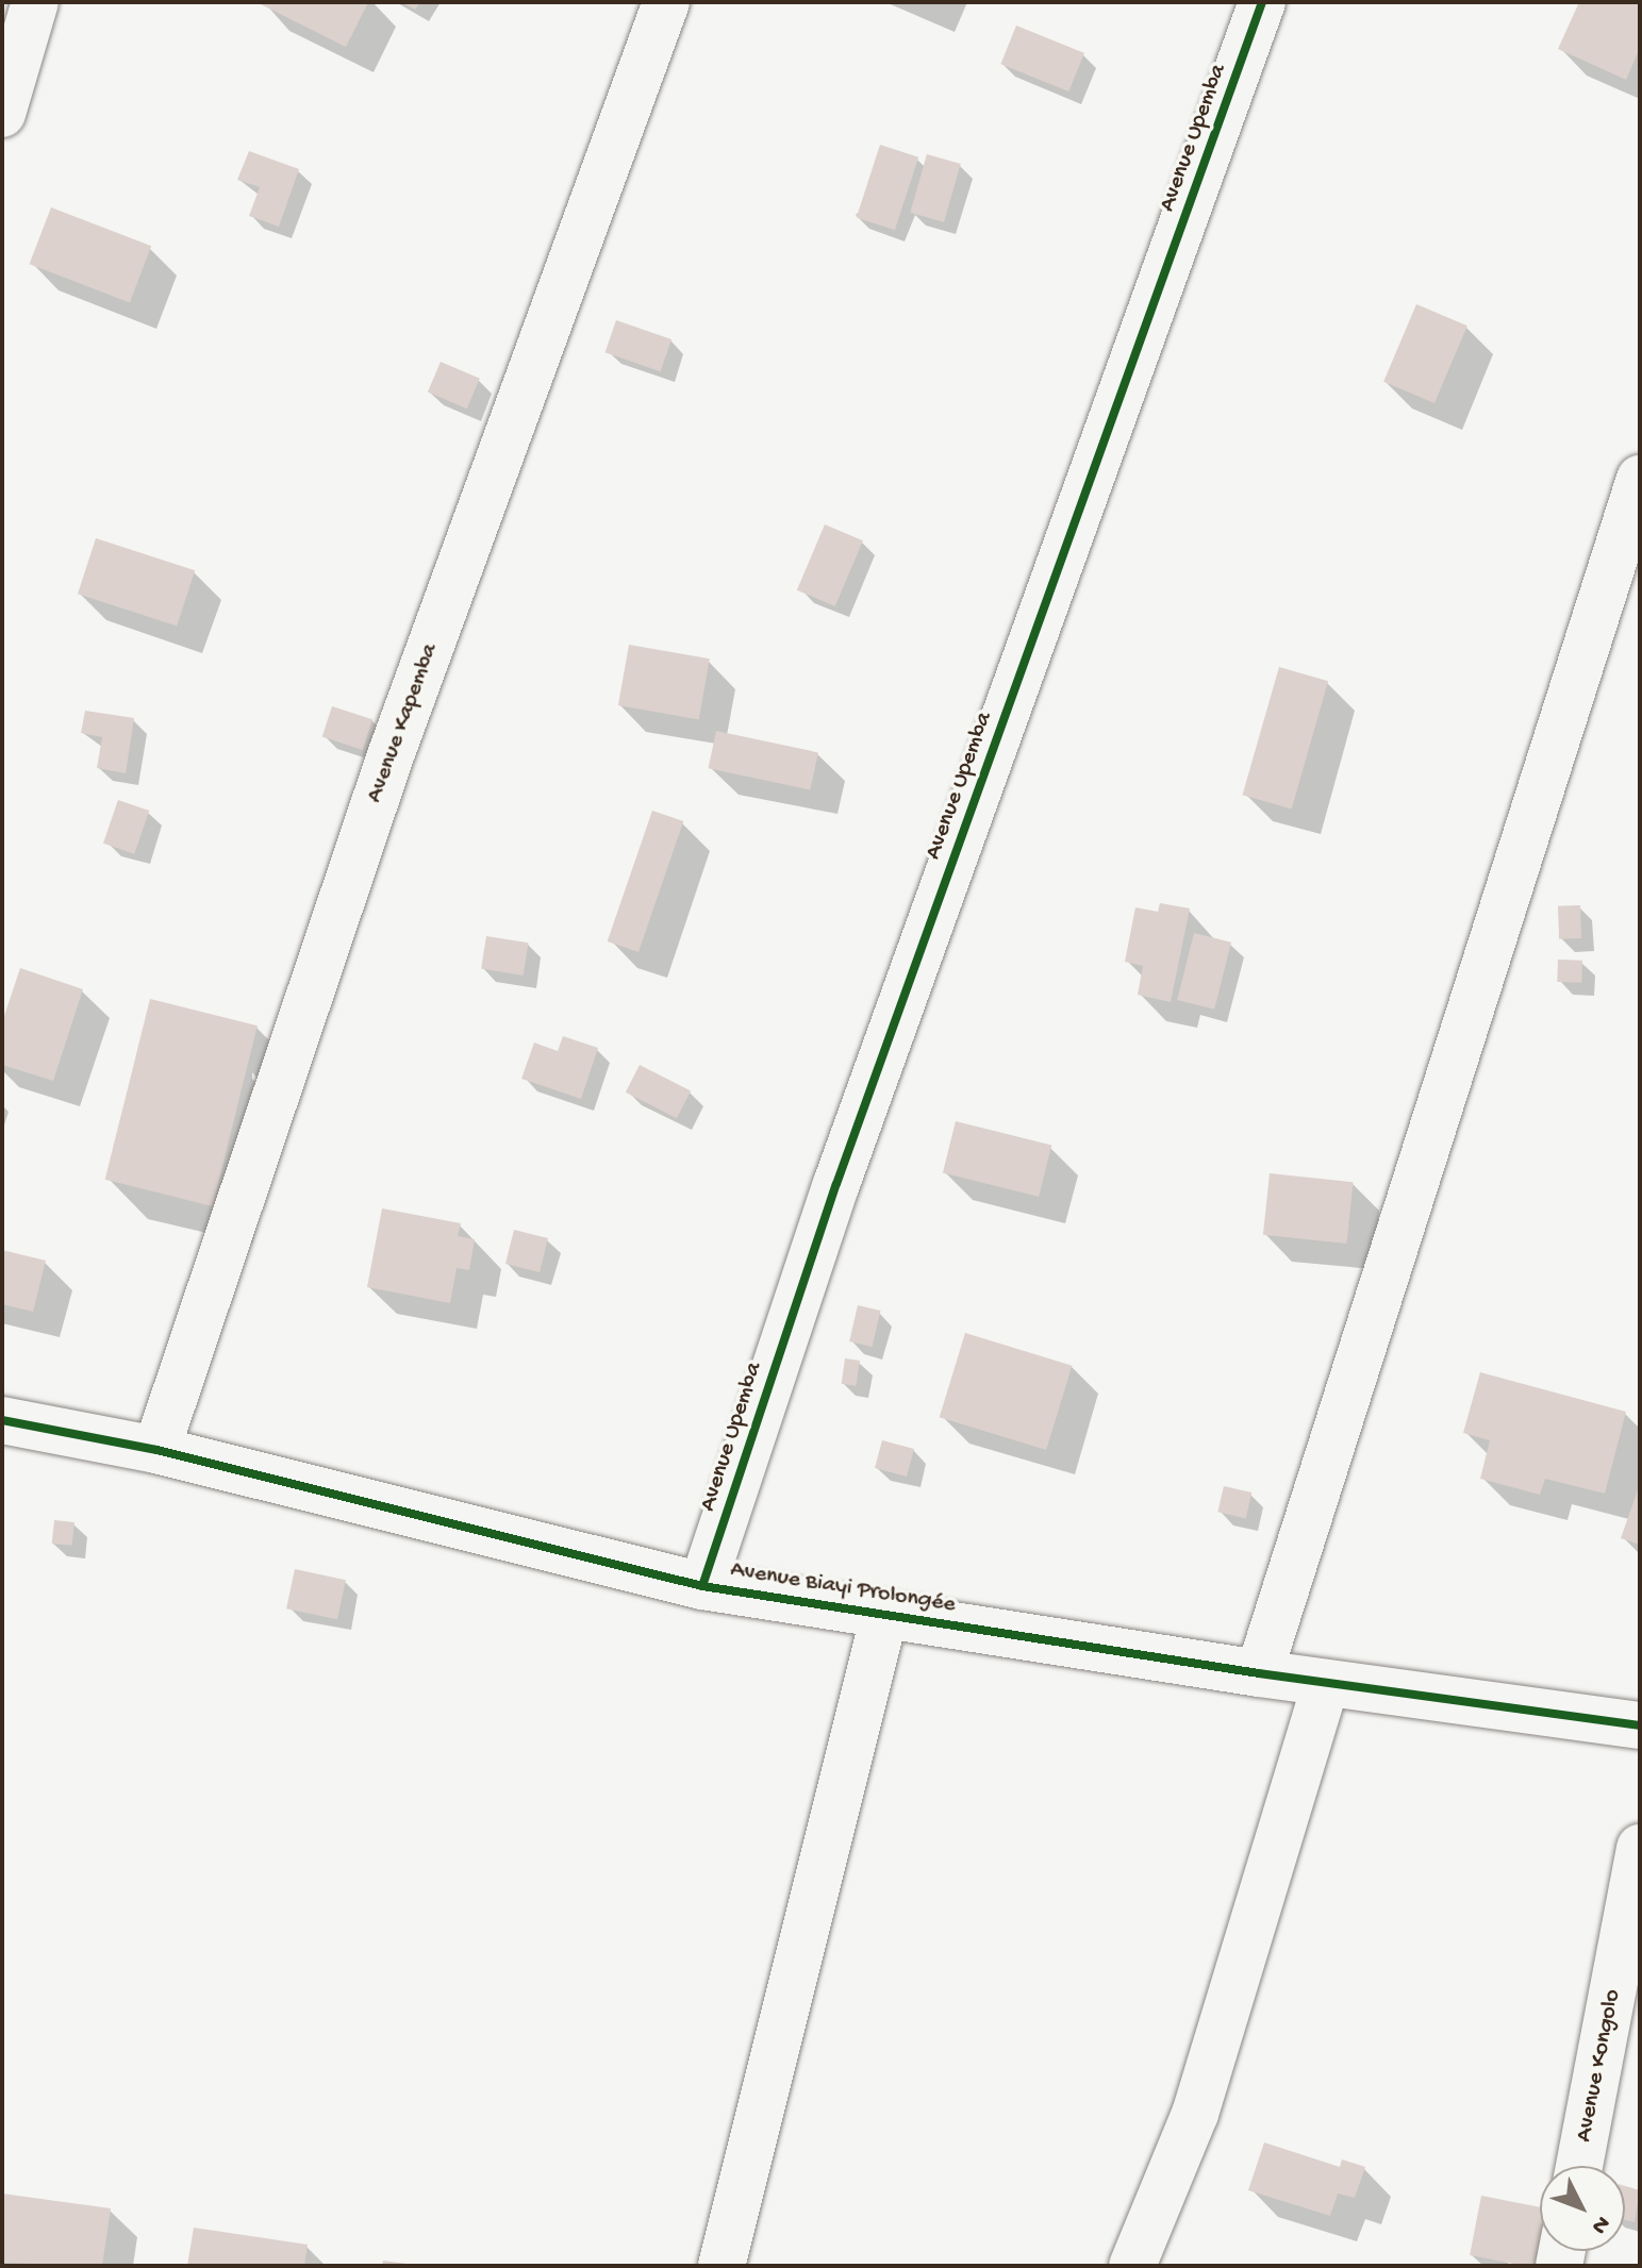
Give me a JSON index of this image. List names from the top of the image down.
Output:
{
  "streets": {
    "street": [
      "Avenue Upemba",
      "Avenue Kapemba",
      "Avenue Biayi Prolongée",
      "Avenue Kongolo"
    ]
  },
  "crossings": [
    ["Avenue Upemba", "Avenue Biayi Prolongée"],
    ["Avenue Kapemba", "Avenue Biayi Prolongée"]
  ],
  "north": "bottom right"
}
